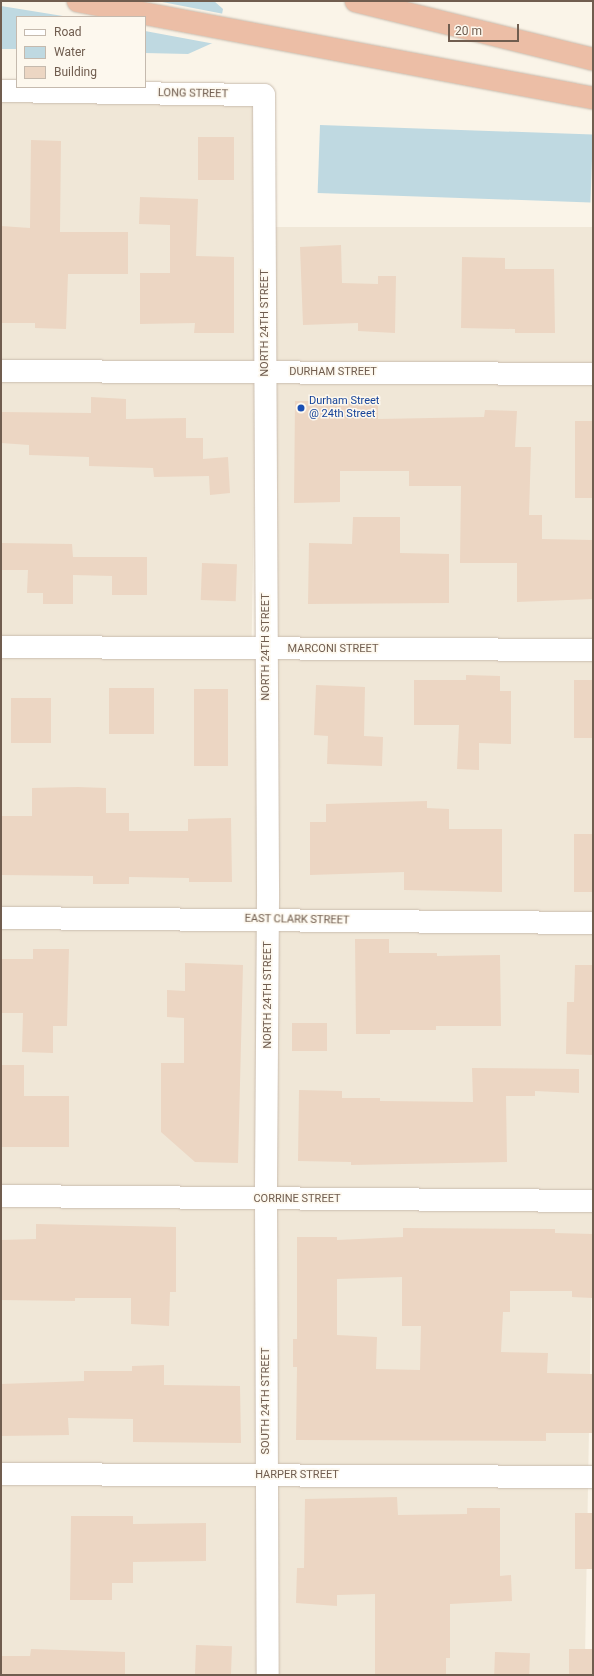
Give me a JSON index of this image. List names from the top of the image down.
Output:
{
  "streets": {
    "street": [
      "LONG STREET",
      "NORTH 24TH STREET",
      "DURHAM STREET",
      "MARCONI STREET",
      "EAST CLARK STREET",
      "CORRINE STREET",
      "SOUTH 24TH STREET",
      "HARPER STREET"
    ]
  },
  "crossings": [
    ["LONG STREET", "NORTH 24TH STREET"],
    ["NORTH 24TH STREET", "DURHAM STREET"],
    ["NORTH 24TH STREET", "MARCONI STREET"],
    ["NORTH 24TH STREET", "EAST CLARK STREET"],
    ["NORTH 24TH STREET", "CORRINE STREET"],
    ["NORTH 24TH STREET", "SOUTH 24TH STREET"],
    ["CORRINE STREET", "SOUTH 24TH STREET"],
    ["SOUTH 24TH STREET", "HARPER STREET"]
  ],
  "places": ["Durham Street @ 24th Street"],
  "legend": ["Road", "Water", "Building"],
  "scale_bar": "20 m"
}
